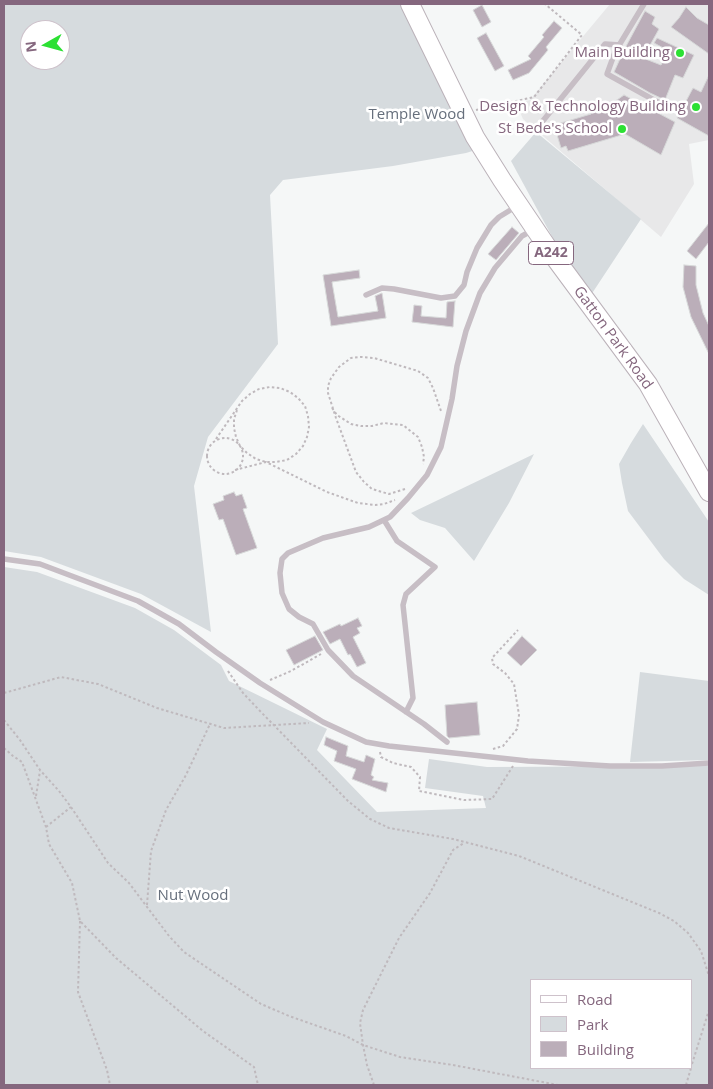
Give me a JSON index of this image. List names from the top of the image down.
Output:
{
  "streets": {
    "main road": ["A242", "Gatton Park Road"]
  },
  "parks": ["Temple Wood", "Nut Wood"],
  "places": ["Main Building", "Design & Technology Building", "St Bede's School"],
  "legend": ["Road", "Park", "Building"],
  "north": "left"
}
